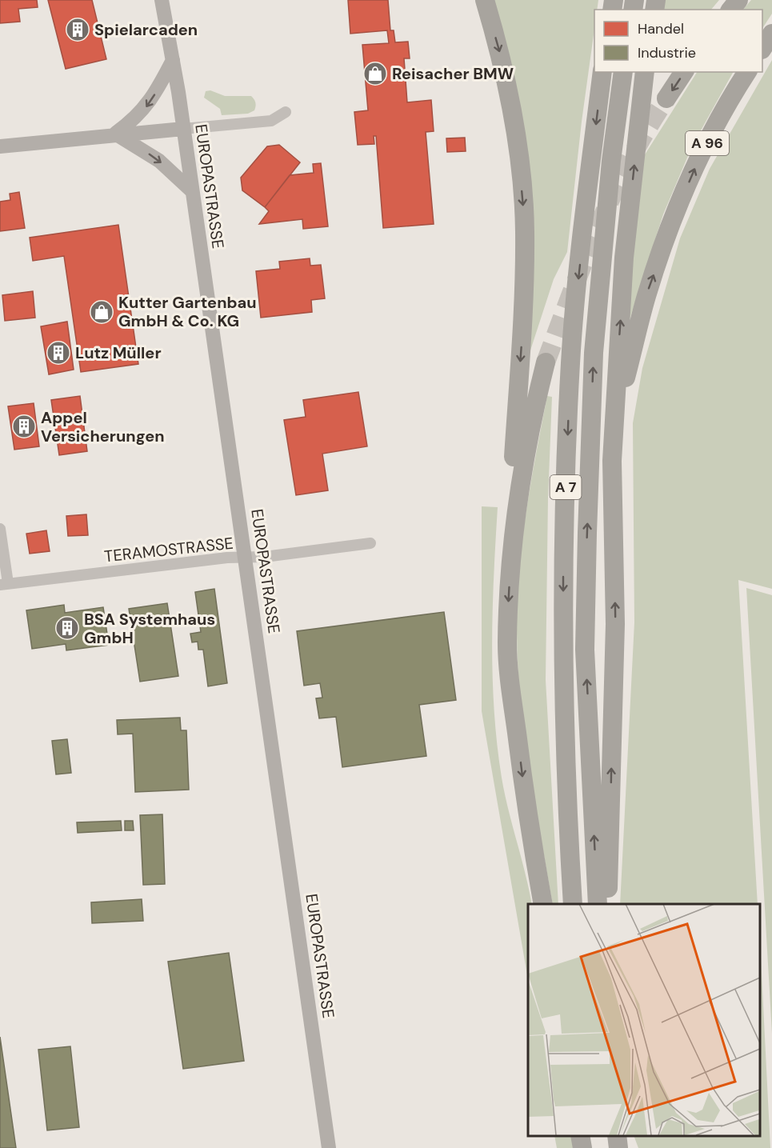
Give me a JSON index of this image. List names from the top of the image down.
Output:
{
  "streets": {
    "highway": ["A 96", "A 7"],
    "main road": ["EUROPASTRASSE"],
    "street": ["TERAMOSTRASSE"]
  },
  "crossings": [
    ["EUROPASTRASSE", "TERAMOSTRASSE"]
  ],
  "places": {
    "building": [
      "Spielarcaden",
      "Lutz Müller",
      "Appel Versicherungen",
      "BSA Systemhaus GmbH"
    ],
    "shop": ["Reisacher BMW", "Kutter Gartenbau GmbH & Co. KG"]
  },
  "legend": ["Handel", "Industrie"]
}
